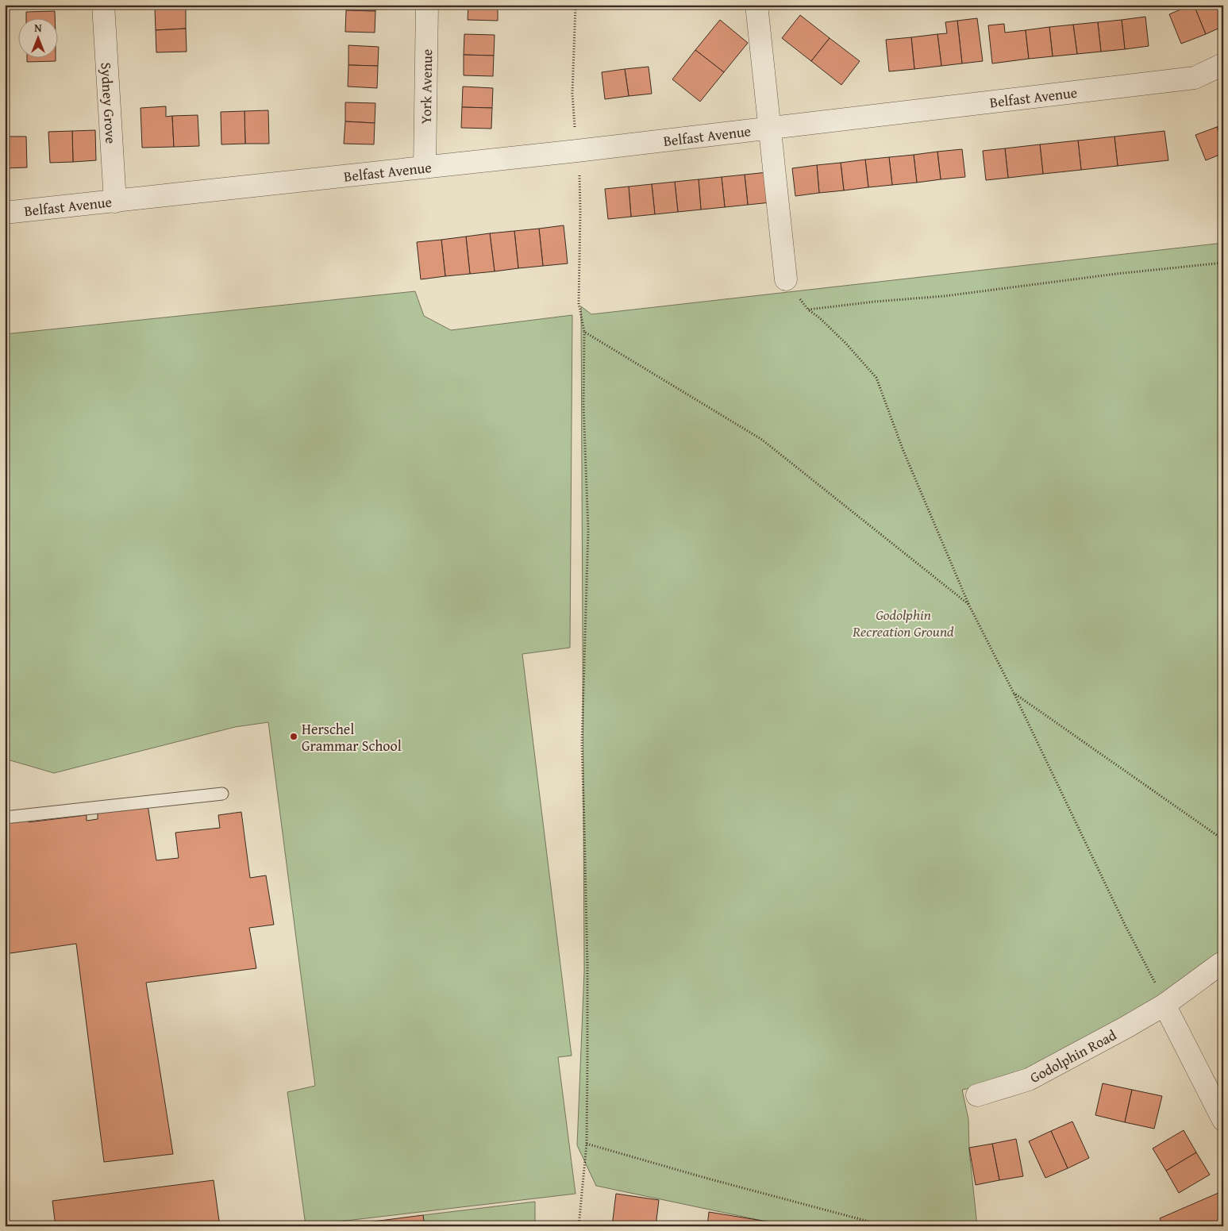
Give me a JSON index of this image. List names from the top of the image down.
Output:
{
  "streets": {
    "street": [
      "York Avenue",
      "Belfast Avenue",
      "Sydney Grove",
      "Godolphin Road"
    ]
  },
  "crossings": [
    ["York Avenue", "Belfast Avenue"],
    ["Belfast Avenue", "Sydney Grove"]
  ],
  "parks": ["Godolphin Recreation Ground"],
  "places": ["Herschel Grammar School"],
  "north": "top"
}
